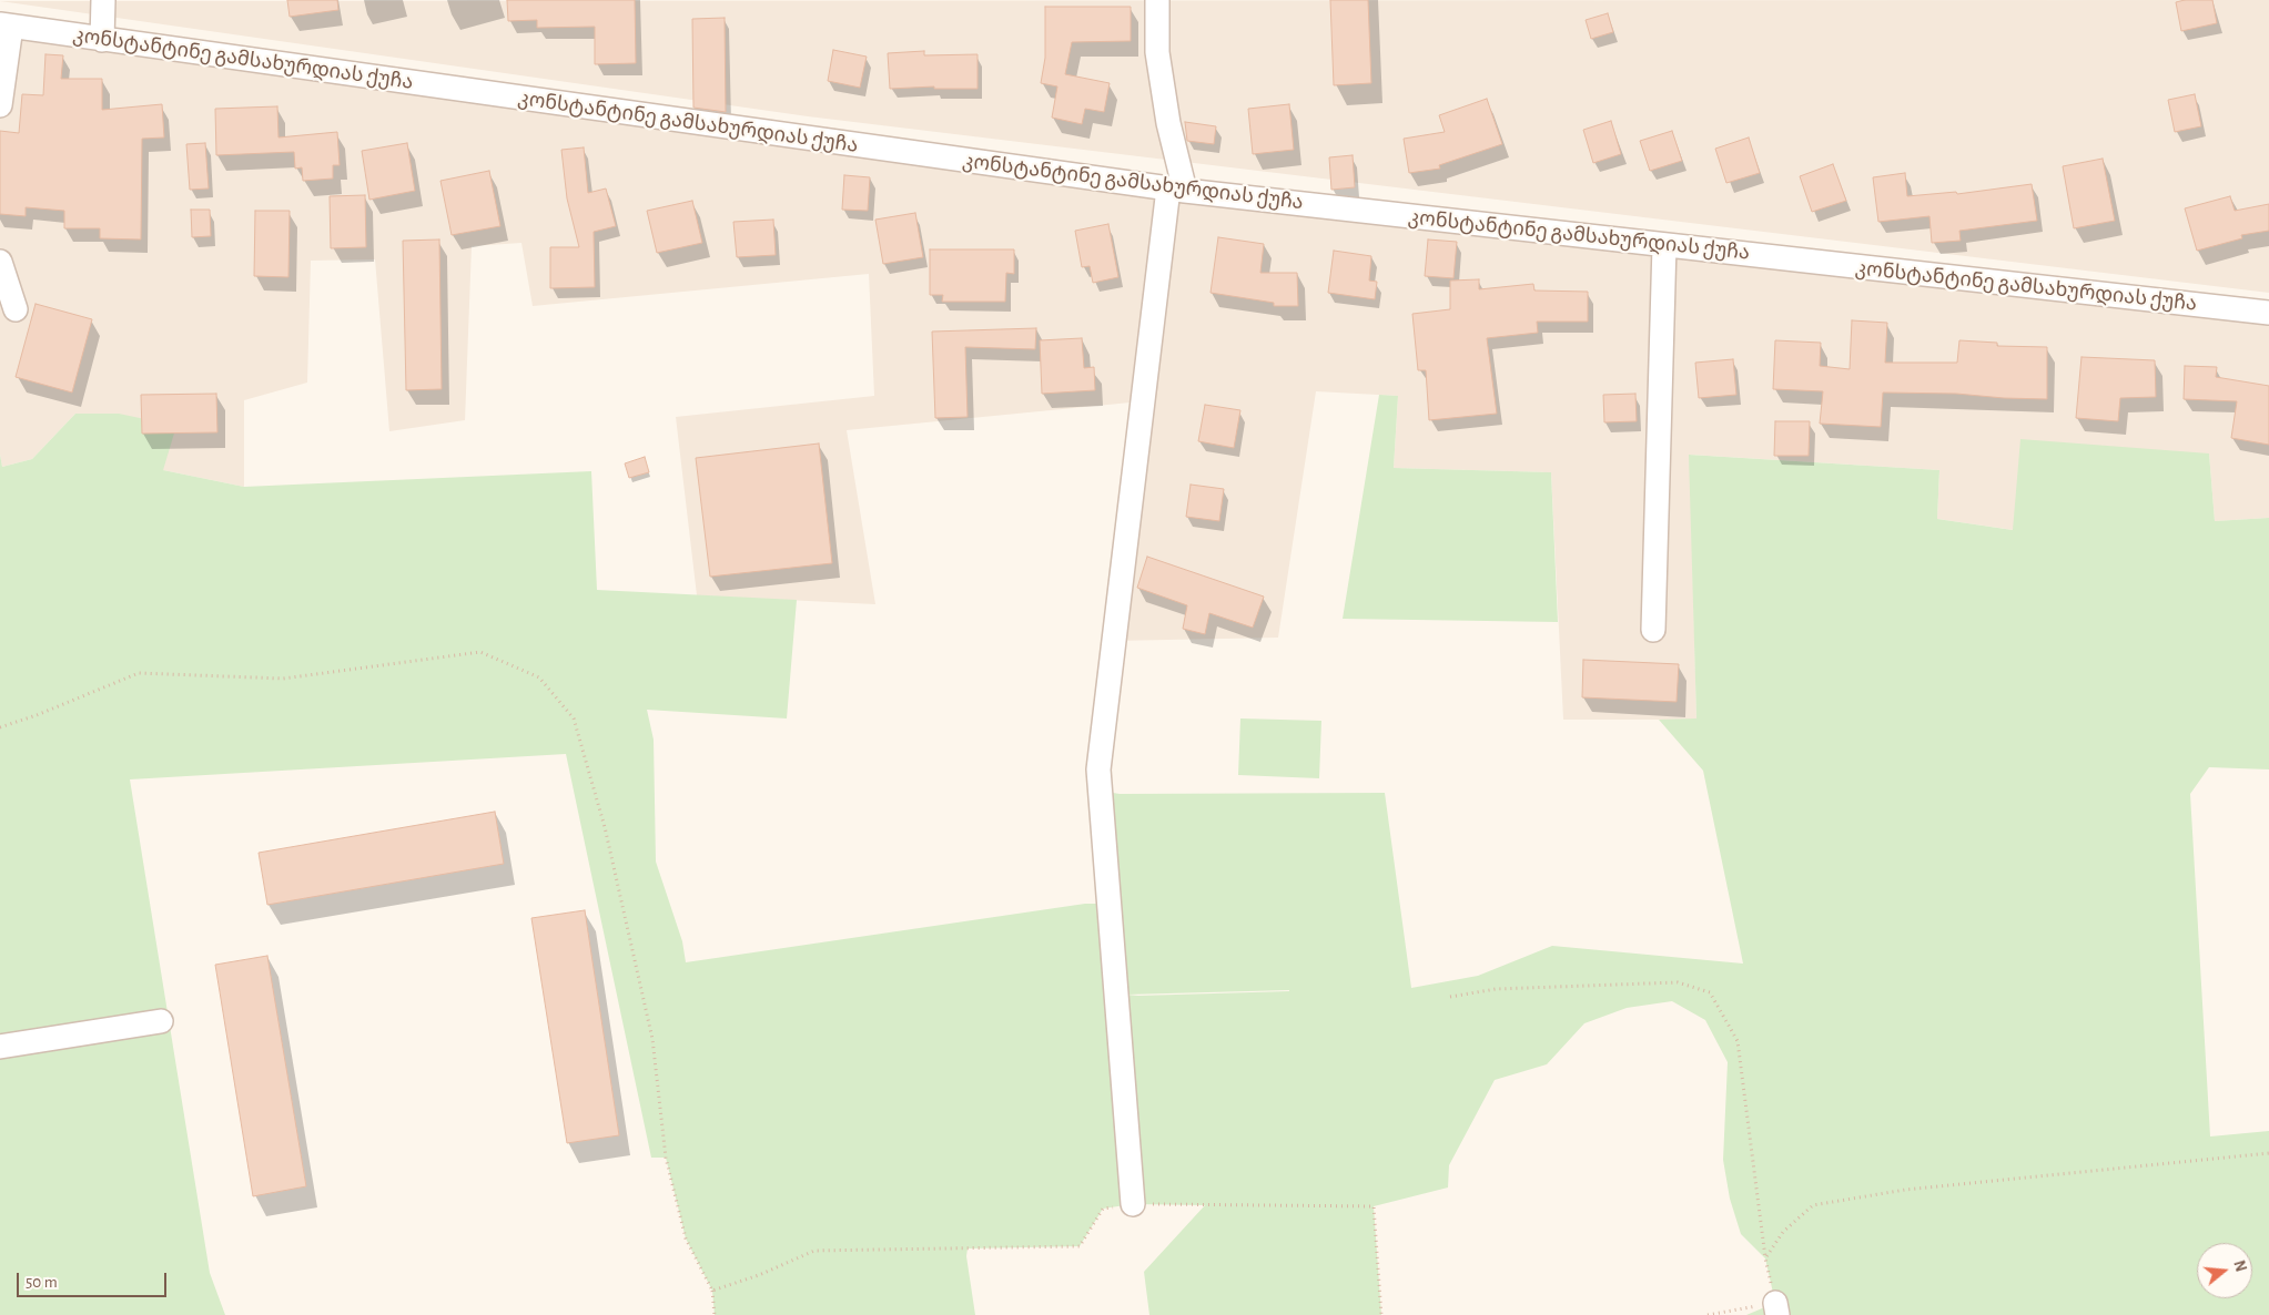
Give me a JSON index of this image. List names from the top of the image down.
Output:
{
  "streets": {
    "street": ["კონსტანტინე გამსახურდიას ქუჩა"]
  },
  "scale_bar": "50 m",
  "north": "right"
}
